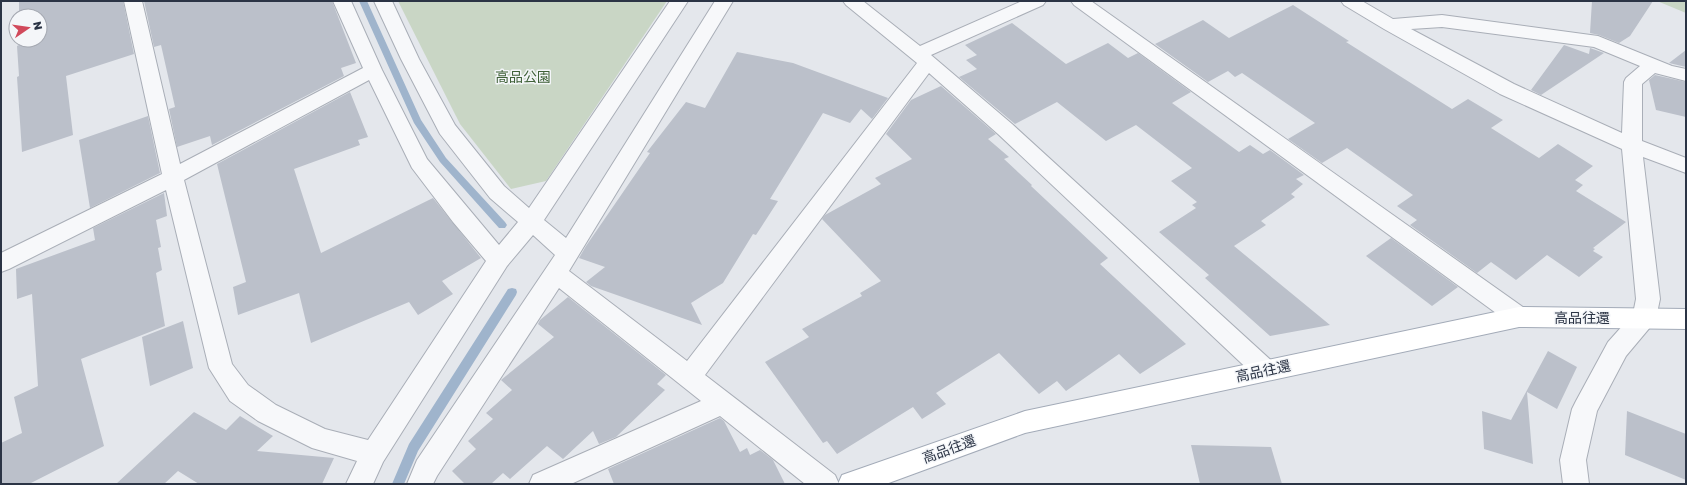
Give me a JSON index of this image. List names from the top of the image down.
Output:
{
  "streets": {
    "main road": ["高品往還"]
  },
  "parks": ["高品公園"],
  "north": "right"
}
